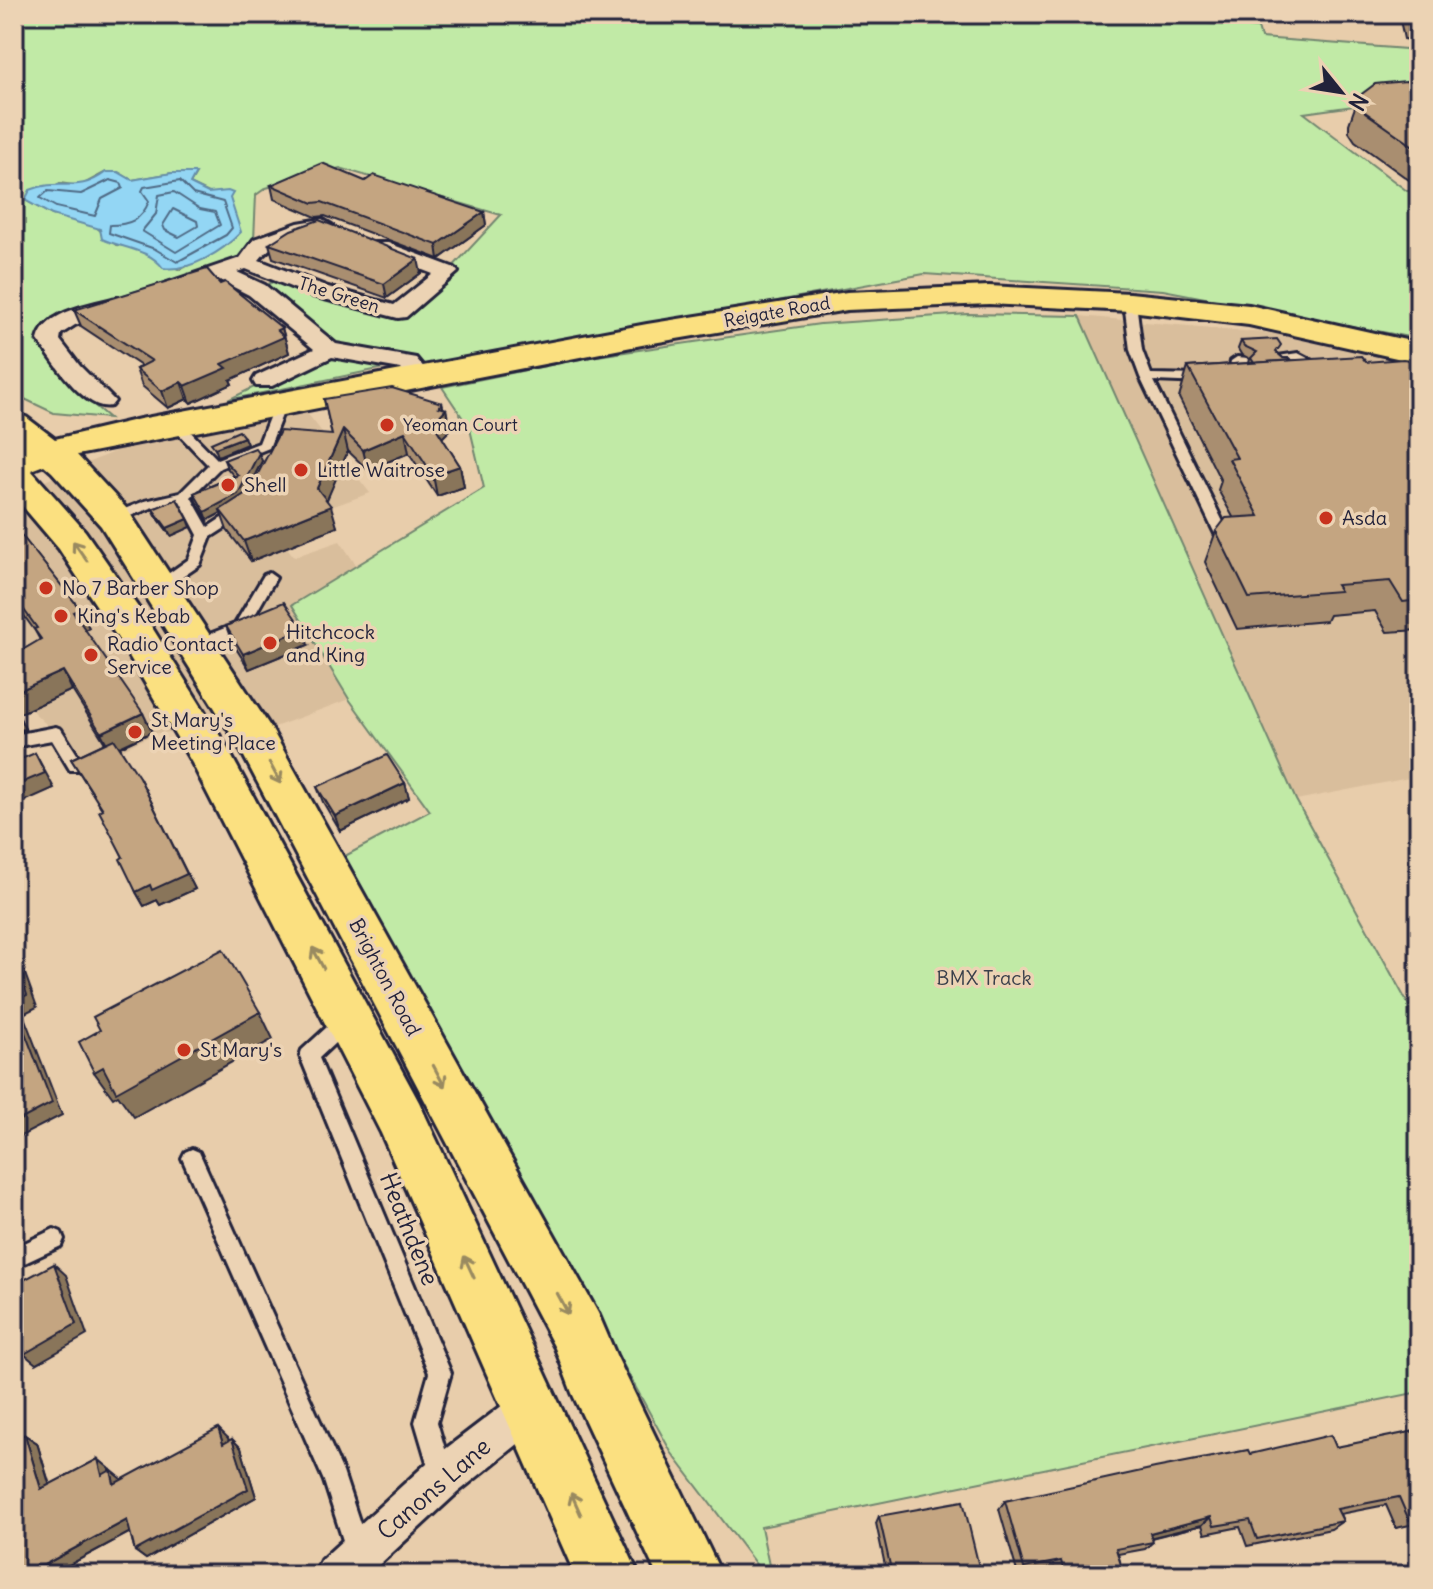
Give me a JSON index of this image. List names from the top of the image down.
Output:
{
  "streets": {
    "highway": ["Reigate Road", "Brighton Road"],
    "street": ["The Green", "Canons Lane"],
    "lane": ["Heathdene"]
  },
  "crossings": [
    ["Heathdene", "Canons Lane"]
  ],
  "parks": ["BMX Track"],
  "places": [
    "Yeoman Court",
    "Little Waitrose",
    "Shell",
    "Asda",
    "No 7 Barber Shop",
    "King's Kebab",
    "Hitchcock and King",
    "Radio Contact Service",
    "St Mary's Meeting Place",
    "St Mary's"
  ],
  "north": "bottom right"
}
